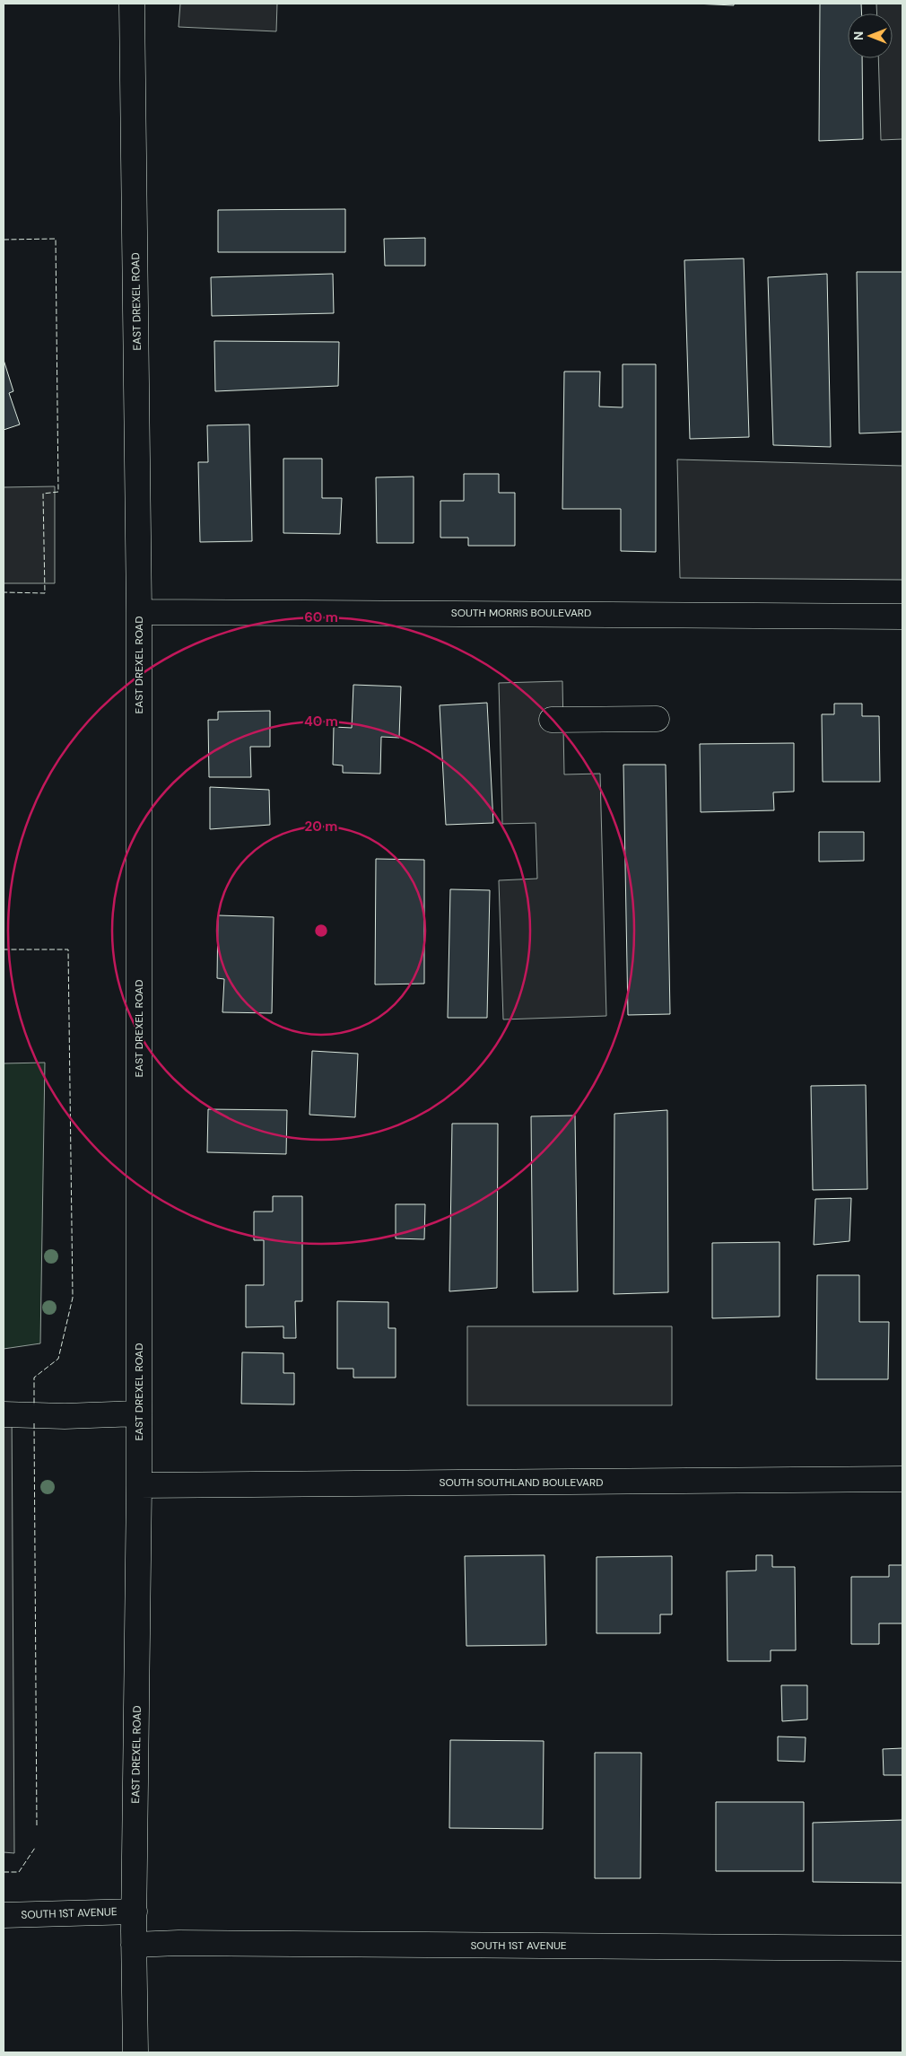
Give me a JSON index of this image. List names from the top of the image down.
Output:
{
  "streets": {
    "street": [
      "EAST DREXEL ROAD",
      "SOUTH MORRIS BOULEVARD",
      "SOUTH SOUTHLAND BOULEVARD",
      "SOUTH 1ST AVENUE"
    ]
  },
  "crossings": [
    ["EAST DREXEL ROAD", "SOUTH MORRIS BOULEVARD"],
    ["EAST DREXEL ROAD", "SOUTH SOUTHLAND BOULEVARD"],
    ["EAST DREXEL ROAD", "SOUTH 1ST AVENUE"]
  ],
  "north": "left",
  "rings": ["60 m", "40 m", "20 m"]
}
